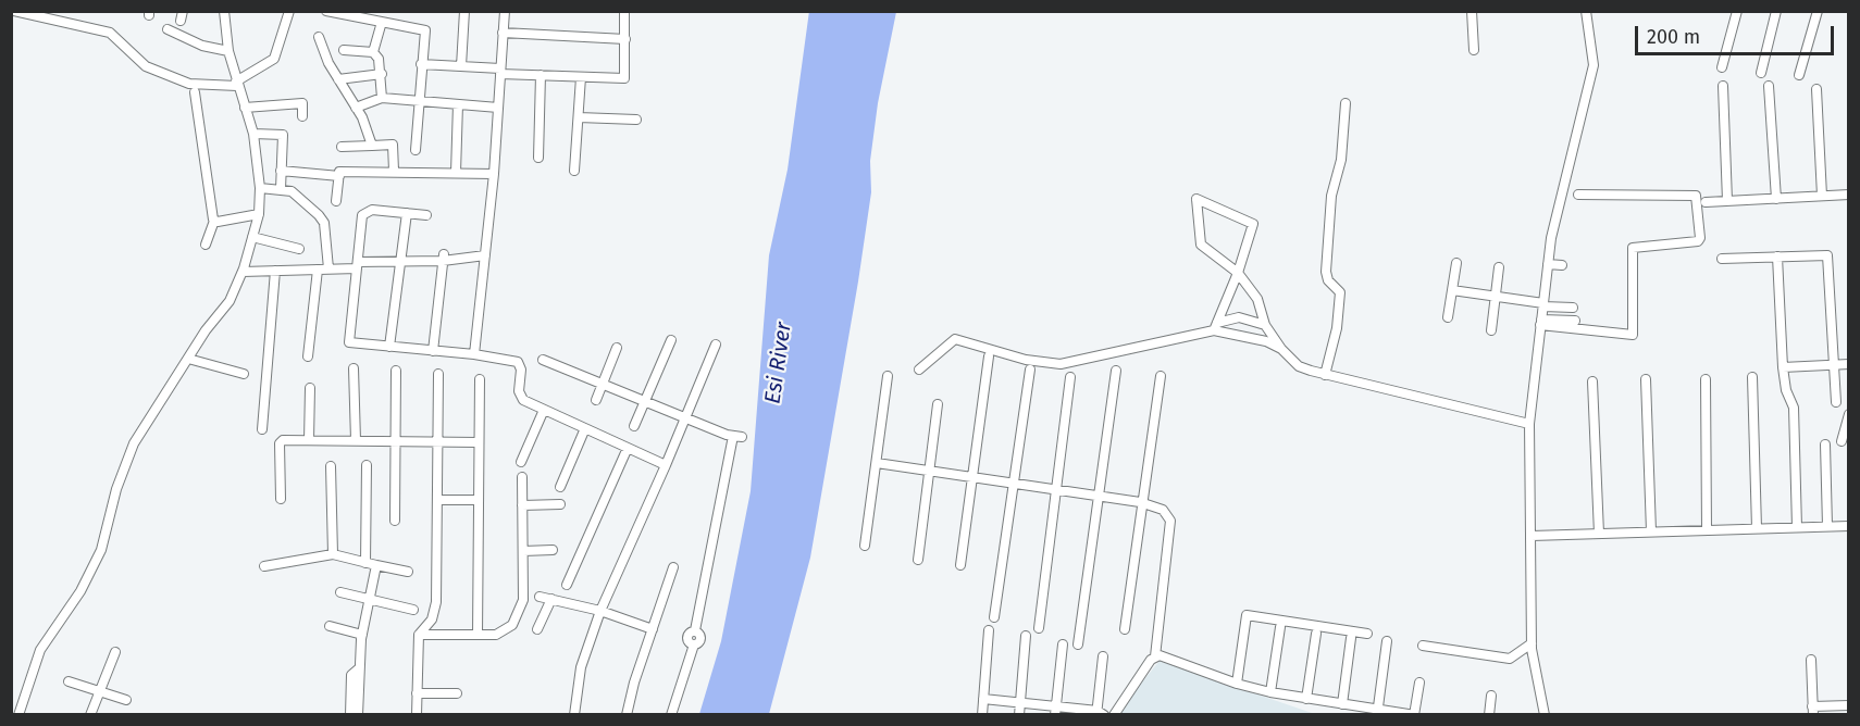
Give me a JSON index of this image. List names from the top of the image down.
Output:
{
  "water": ["Esi River"],
  "scale_bar": "200 m"
}
